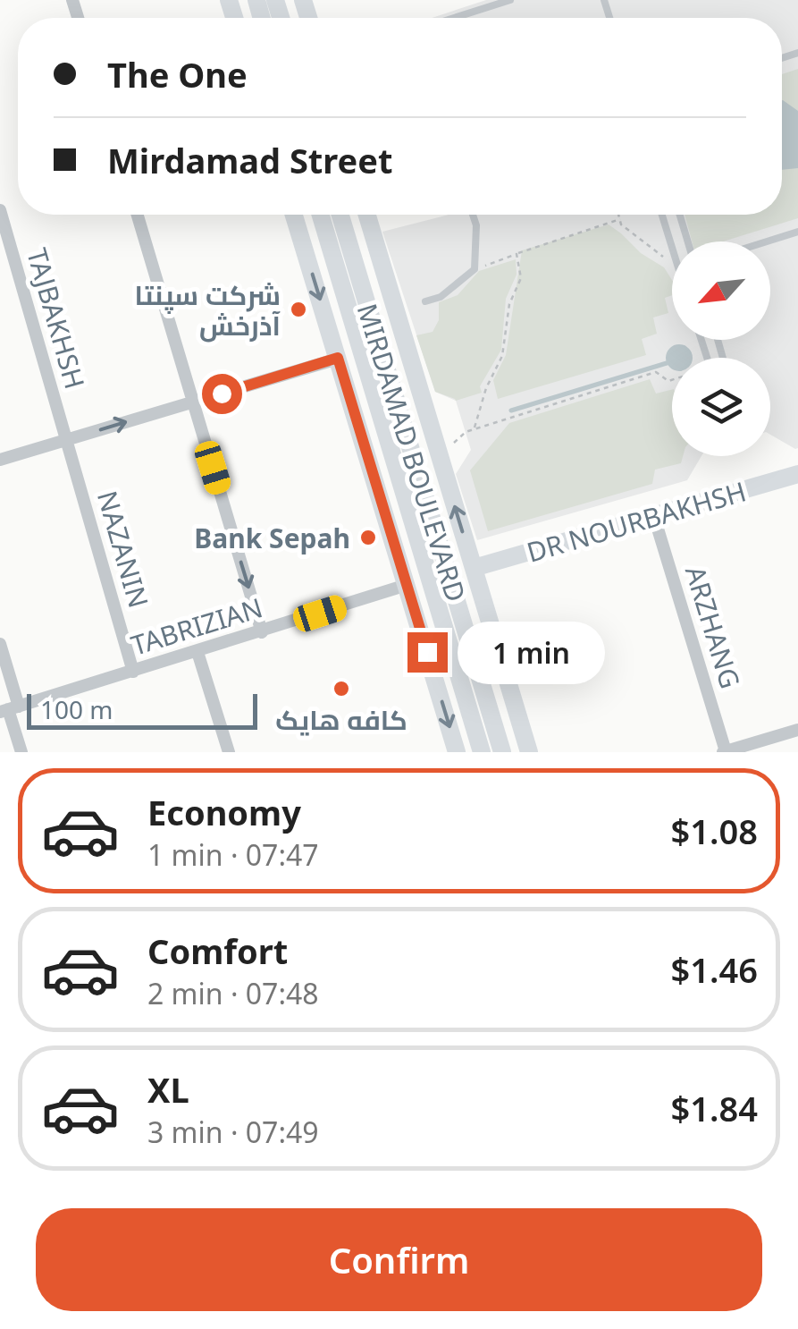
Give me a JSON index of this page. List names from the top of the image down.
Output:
{
  "streets": {
    "main road": ["MIRDAMAD BOULEVARD", "DR NOURBAKHSH"],
    "street": [
      "TAJBAKHSH",
      "NAZANIN",
      "TABRIZIAN",
      "ARZHANG"
    ]
  },
  "crossings": [
    ["TAJBAKHSH", "NAZANIN"],
    ["DR NOURBAKHSH", "ARZHANG"],
    ["NAZANIN", "TABRIZIAN"]
  ],
  "places": ["شرکت سپنتا آذرخش", "Bank Sepah", "کافه هایک"],
  "scale_bar": "100 m",
  "north": "bottom left",
  "page": {
    "banner": ["The One", "Mirdamad Street"],
    "bubble": "1 min",
    "scale": "100 m",
    "list": [
      {
        "name": "Economy",
        "note": "1 min · 07:47",
        "value": "$1.08"
      },
      {
        "name": "Comfort",
        "note": "2 min · 07:48",
        "value": "$1.46"
      },
      {
        "name": "XL",
        "note": "3 min · 07:49",
        "value": "$1.84"
      }
    ],
    "buttons": "Confirm"
  }
}
